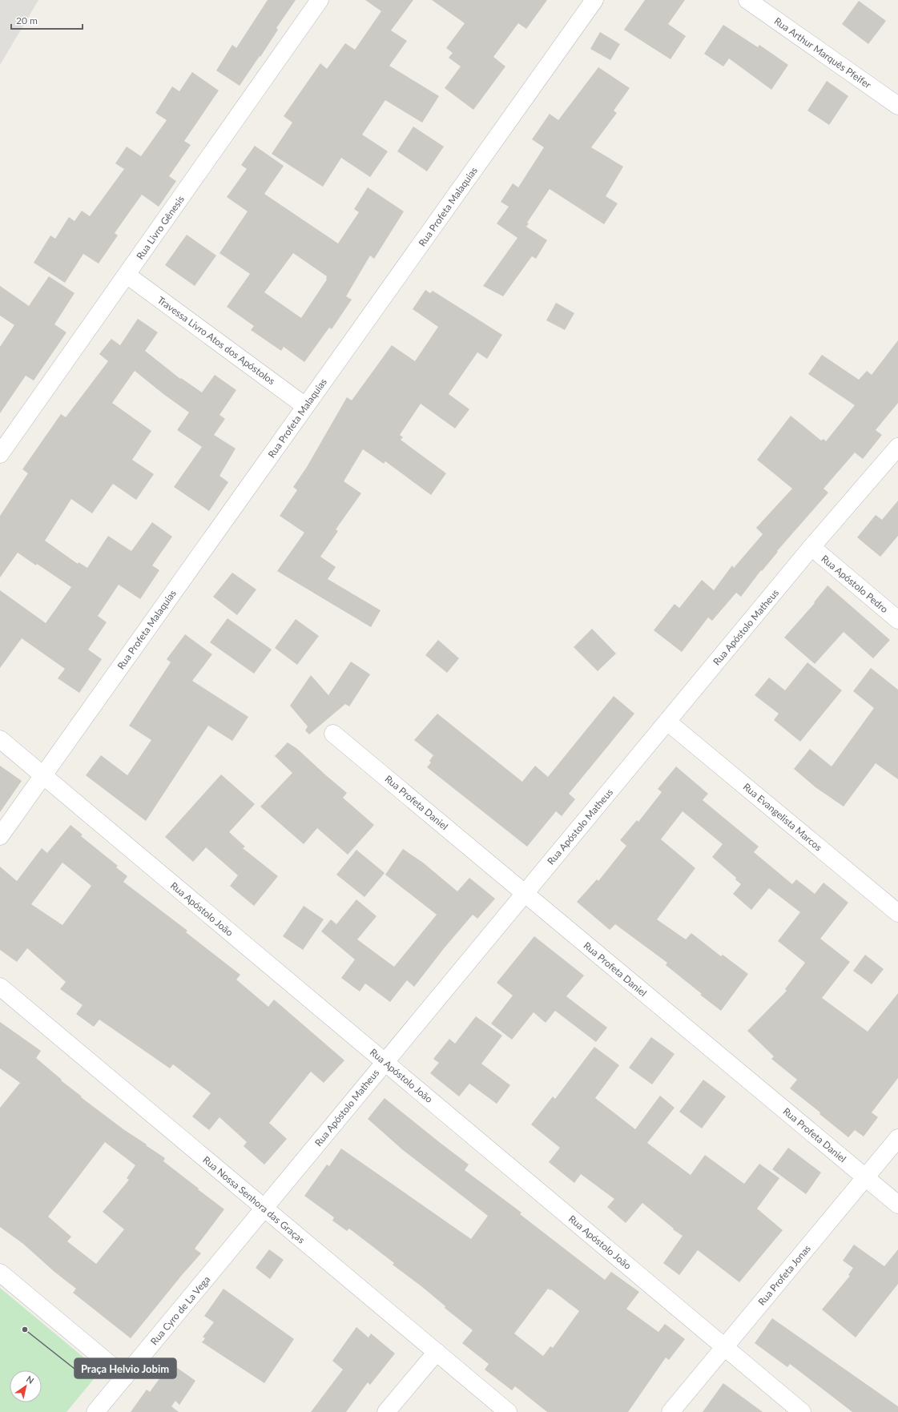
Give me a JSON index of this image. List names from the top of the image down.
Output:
{
  "streets": {
    "street": [
      "Rua Arthur Marquês Pfeifer",
      "Rua Profeta Malaquias",
      "Rua Livro Gênesis",
      "Travessa Livro Atos dos Apóstolos",
      "Rua Apóstolo Pedro",
      "Rua Apóstolo Matheus",
      "Rua Profeta Daniel",
      "Rua Evangelista Marcos",
      "Rua Apóstolo João",
      "Rua Nossa Senhora das Graças",
      "Rua Profeta Jonas",
      "Rua Cyro de La Vega"
    ]
  },
  "crossings": [
    ["Rua Profeta Malaquias", "Travessa Livro Atos dos Apóstolos"],
    ["Rua Profeta Malaquias", "Rua Apóstolo João"],
    ["Rua Livro Gênesis", "Travessa Livro Atos dos Apóstolos"],
    ["Rua Apóstolo Pedro", "Rua Apóstolo Matheus"],
    ["Rua Apóstolo Matheus", "Rua Profeta Daniel"],
    ["Rua Apóstolo Matheus", "Rua Evangelista Marcos"],
    ["Rua Apóstolo Matheus", "Rua Apóstolo João"],
    ["Rua Apóstolo Matheus", "Rua Nossa Senhora das Graças"],
    ["Rua Apóstolo Matheus", "Rua Cyro de La Vega"],
    ["Rua Profeta Daniel", "Rua Profeta Jonas"],
    ["Rua Apóstolo João", "Rua Profeta Jonas"],
    ["Rua Nossa Senhora das Graças", "Rua Cyro de La Vega"]
  ],
  "places": ["Praça Helvio Jobim"],
  "scale_bar": "20 m",
  "north": "top right"
}
